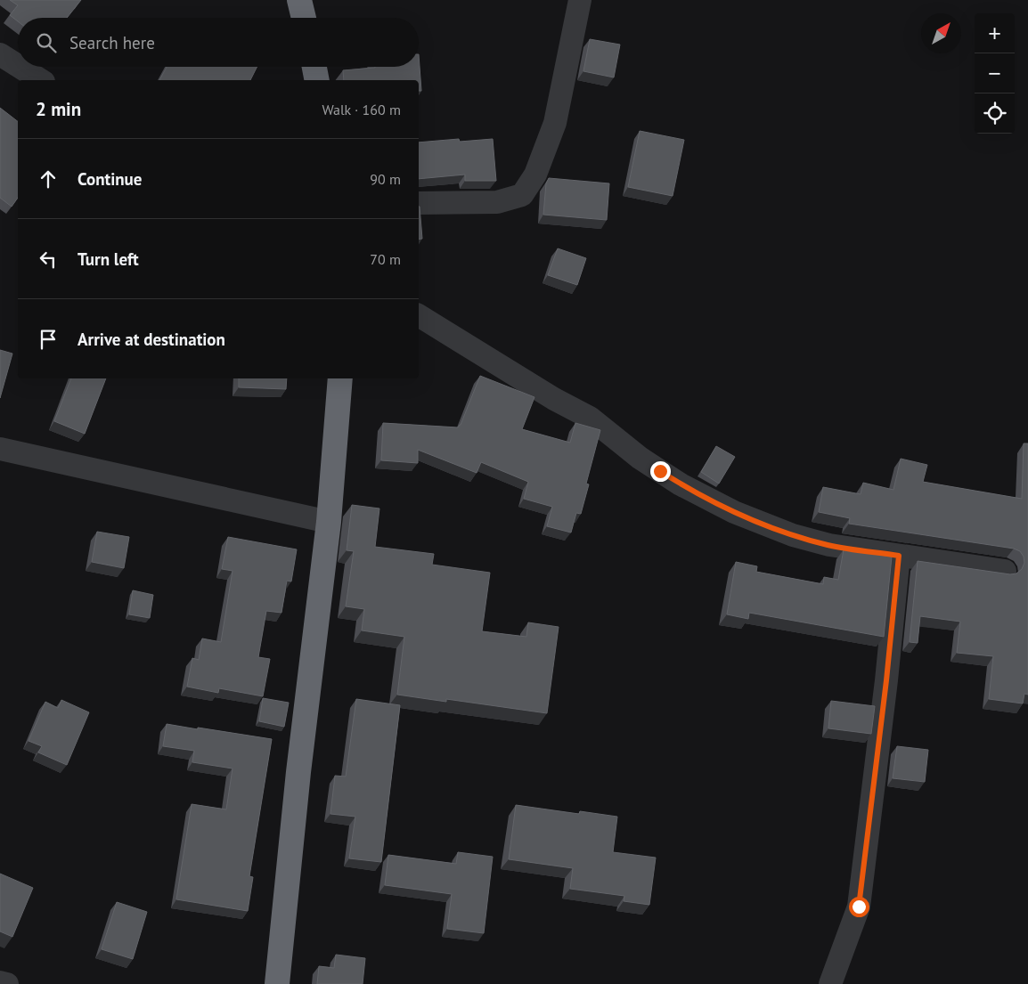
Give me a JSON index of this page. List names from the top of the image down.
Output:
{
  "north": "top right",
  "page": {
    "map_buttons": ["+", "−"],
    "search": "Search here",
    "heading": ["2 min", "Walk · 160 m"],
    "list": [
      ["Continue", "90 m"],
      ["Turn left", "70 m"],
      "Arrive at destination"
    ]
  }
}
